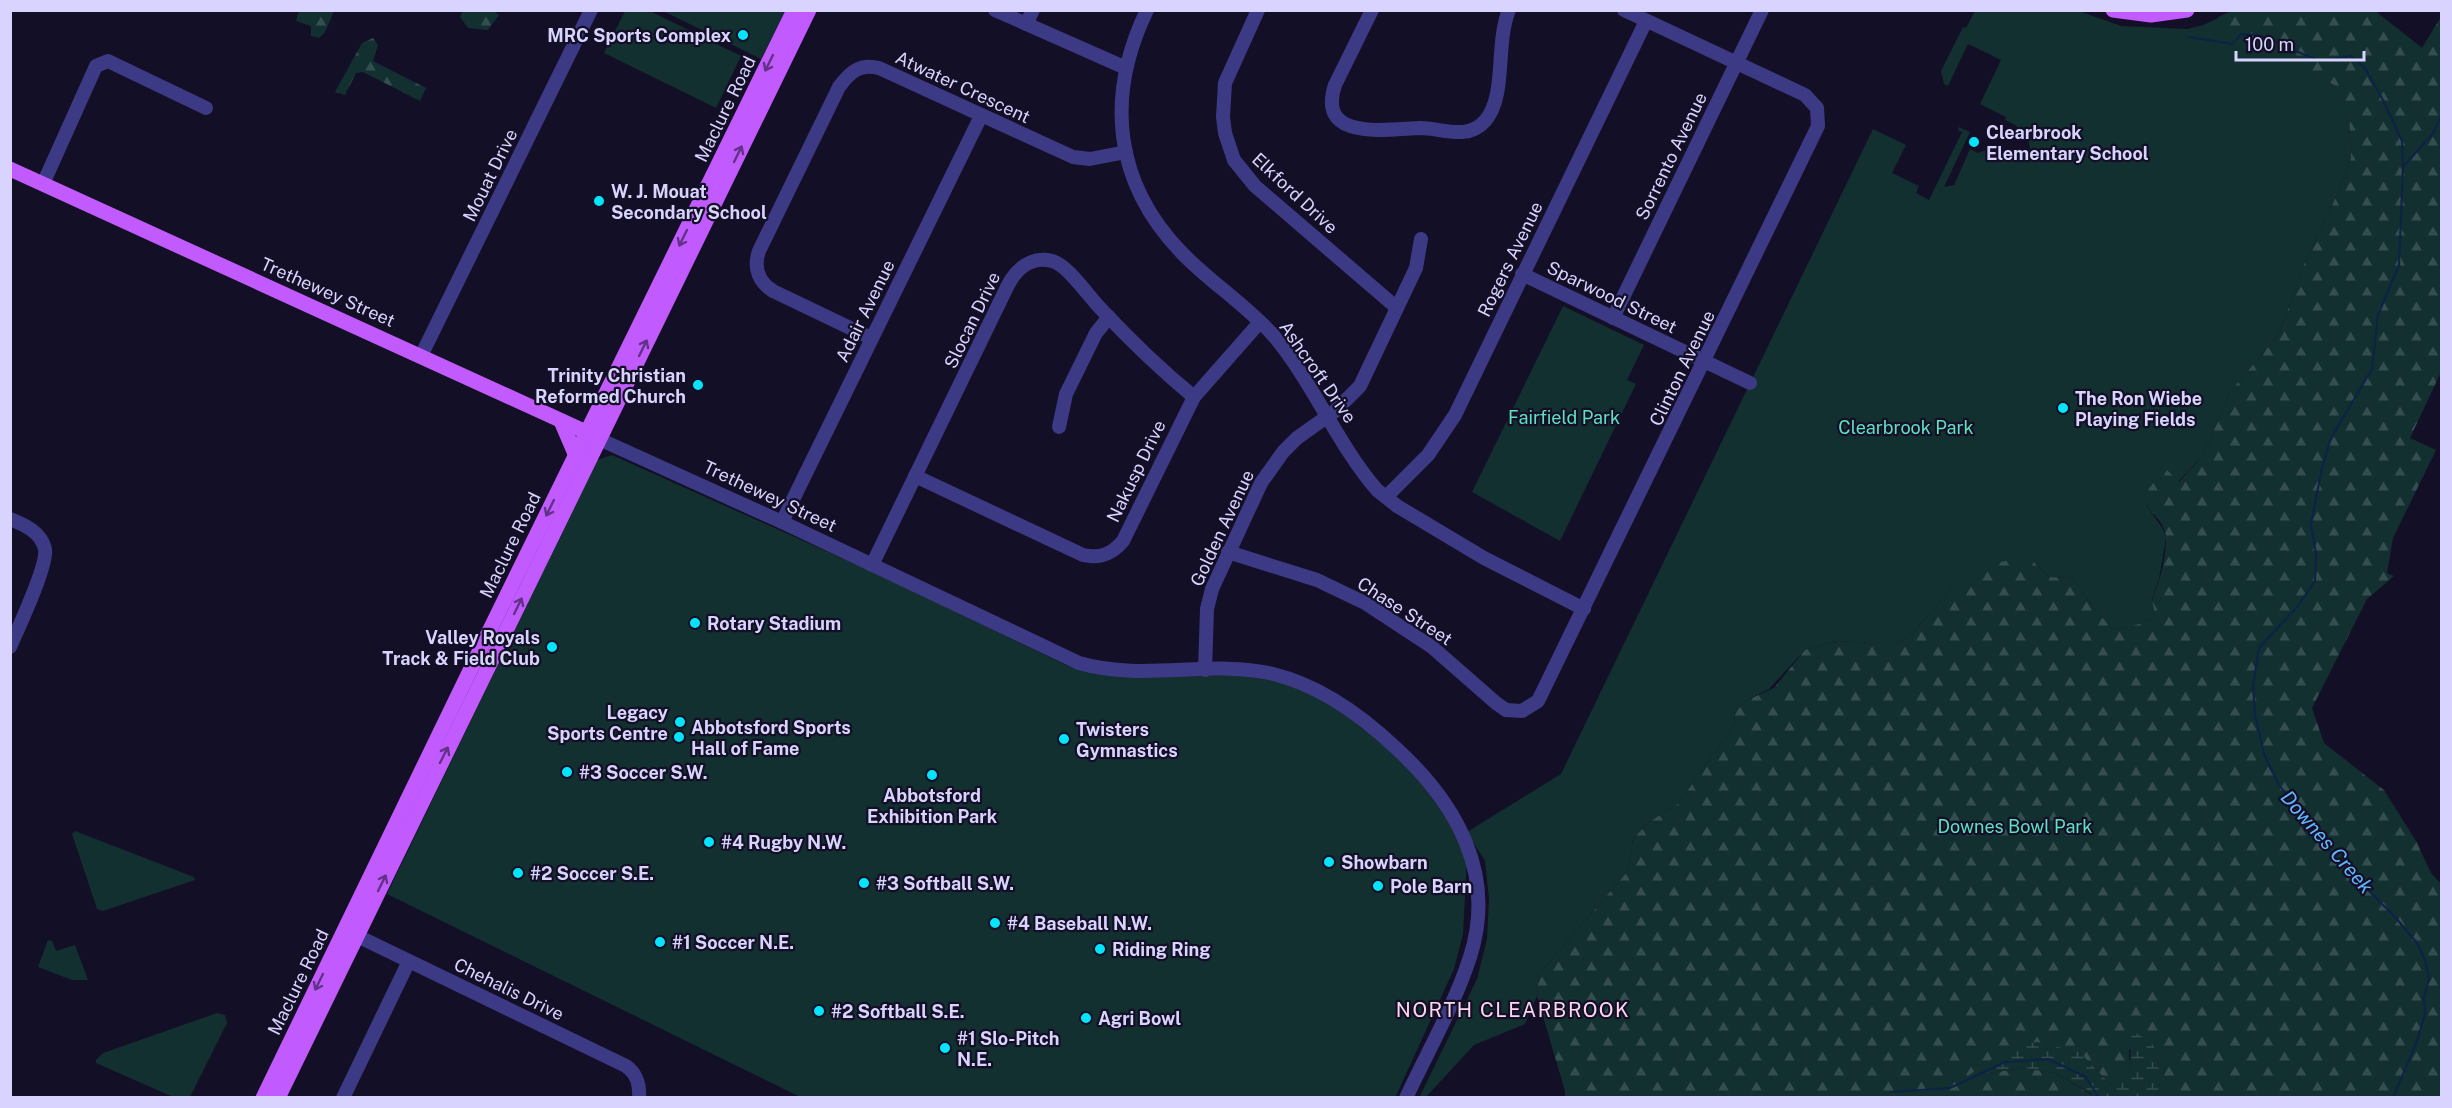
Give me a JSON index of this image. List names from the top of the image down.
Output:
{
  "streets": {
    "main road": ["Maclure Road", "Trethewey Street"],
    "street": [
      "Atwater Crescent",
      "Sorrento Avenue",
      "Mouat Drive",
      "Elkford Drive",
      "Rogers Avenue",
      "Sparwood Street",
      "Adair Avenue",
      "Slocan Drive",
      "Clinton Avenue",
      "Ashcroft Drive",
      "Nakusp Drive",
      "Golden Avenue",
      "Chase Street",
      "Chehalis Drive"
    ]
  },
  "crossings": [
    ["Atwater Crescent", "Adair Avenue"],
    ["Atwater Crescent", "Ashcroft Drive"],
    ["Maclure Road", "Trethewey Street"],
    ["Maclure Road", "Chehalis Drive"],
    ["Sorrento Avenue", "Sparwood Street"],
    ["Sorrento Avenue", "Clinton Avenue"],
    ["Mouat Drive", "Trethewey Street"],
    ["Elkford Drive", "Golden Avenue"],
    ["Rogers Avenue", "Sparwood Street"],
    ["Rogers Avenue", "Clinton Avenue"],
    ["Rogers Avenue", "Ashcroft Drive"],
    ["Trethewey Street", "Adair Avenue"],
    ["Trethewey Street", "Slocan Drive"],
    ["Trethewey Street", "Golden Avenue"],
    ["Sparwood Street", "Clinton Avenue"],
    ["Slocan Drive", "Nakusp Drive"],
    ["Clinton Avenue", "Ashcroft Drive"],
    ["Clinton Avenue", "Chase Street"],
    ["Ashcroft Drive", "Nakusp Drive"],
    ["Ashcroft Drive", "Golden Avenue"],
    ["Golden Avenue", "Chase Street"]
  ],
  "districts": ["NORTH CLEARBROOK"],
  "water": ["Downes Creek"],
  "parks": ["Fairfield Park", "Clearbrook Park", "Downes Bowl Park"],
  "places": [
    "MRC Sports Complex",
    "Clearbrook Elementary School",
    "W. J. Mouat Secondary School",
    "Trinity Christian Reformed Church",
    "The Ron Wiebe Playing Fields",
    "Rotary Stadium",
    "Valley Royals Track & Field Club",
    "Legacy Sports Centre",
    "Abbotsford Sports Hall of Fame",
    "Twisters Gymnastics",
    "#3 Soccer S.W.",
    "Abbotsford Exhibition Park",
    "#4 Rugby N.W.",
    "Showbarn",
    "#2 Soccer S.E.",
    "#3 Softball S.W.",
    "Pole Barn",
    "#4 Baseball N.W.",
    "#1 Soccer N.E.",
    "Riding Ring",
    "#2 Softball S.E.",
    "Agri Bowl",
    "#1 Slo-Pitch N.E."
  ],
  "scale_bar": "100 m"
}
